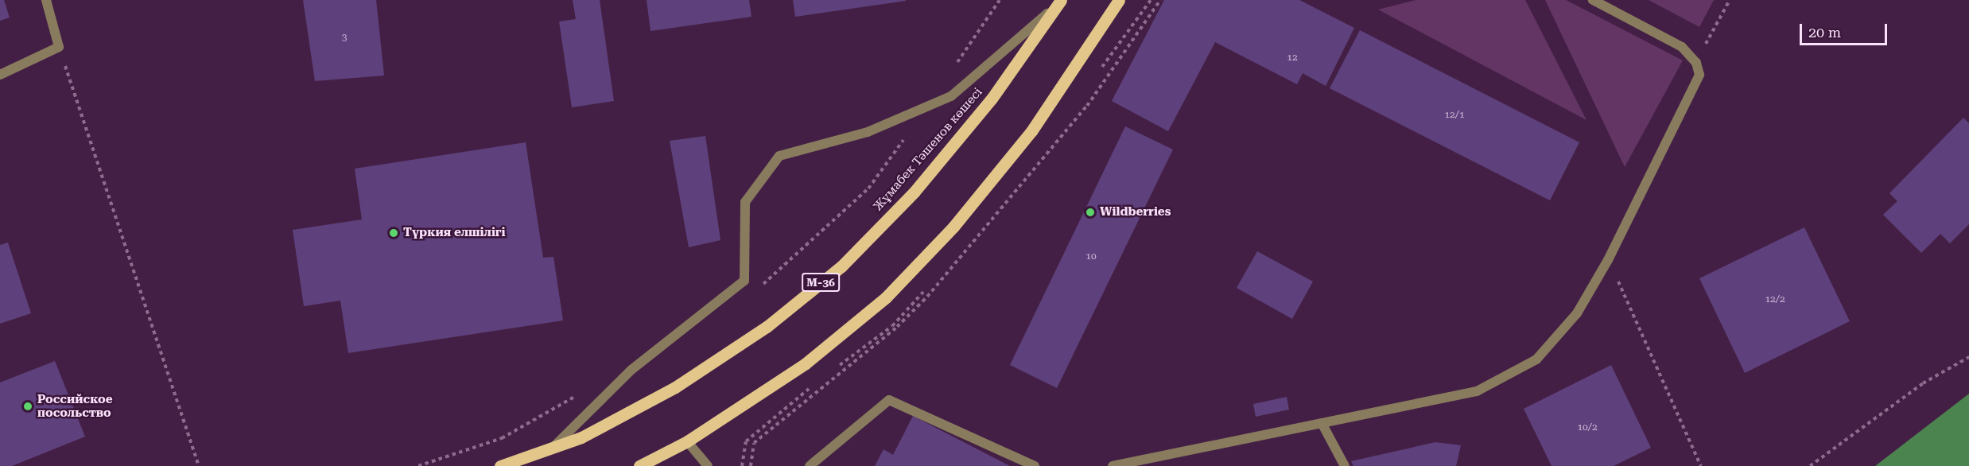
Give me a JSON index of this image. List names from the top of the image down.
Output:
{
  "streets": {
    "main road": ["Жұмабек Тәшенов көшесі", "M-36"]
  },
  "places": ["Wildberries", "Түркия елшілігі", "Российское посольство"],
  "house_numbers": [
    "3",
    "12",
    "12/1",
    "10",
    "12/2",
    "10/2"
  ],
  "scale_bar": "20 m"
}
